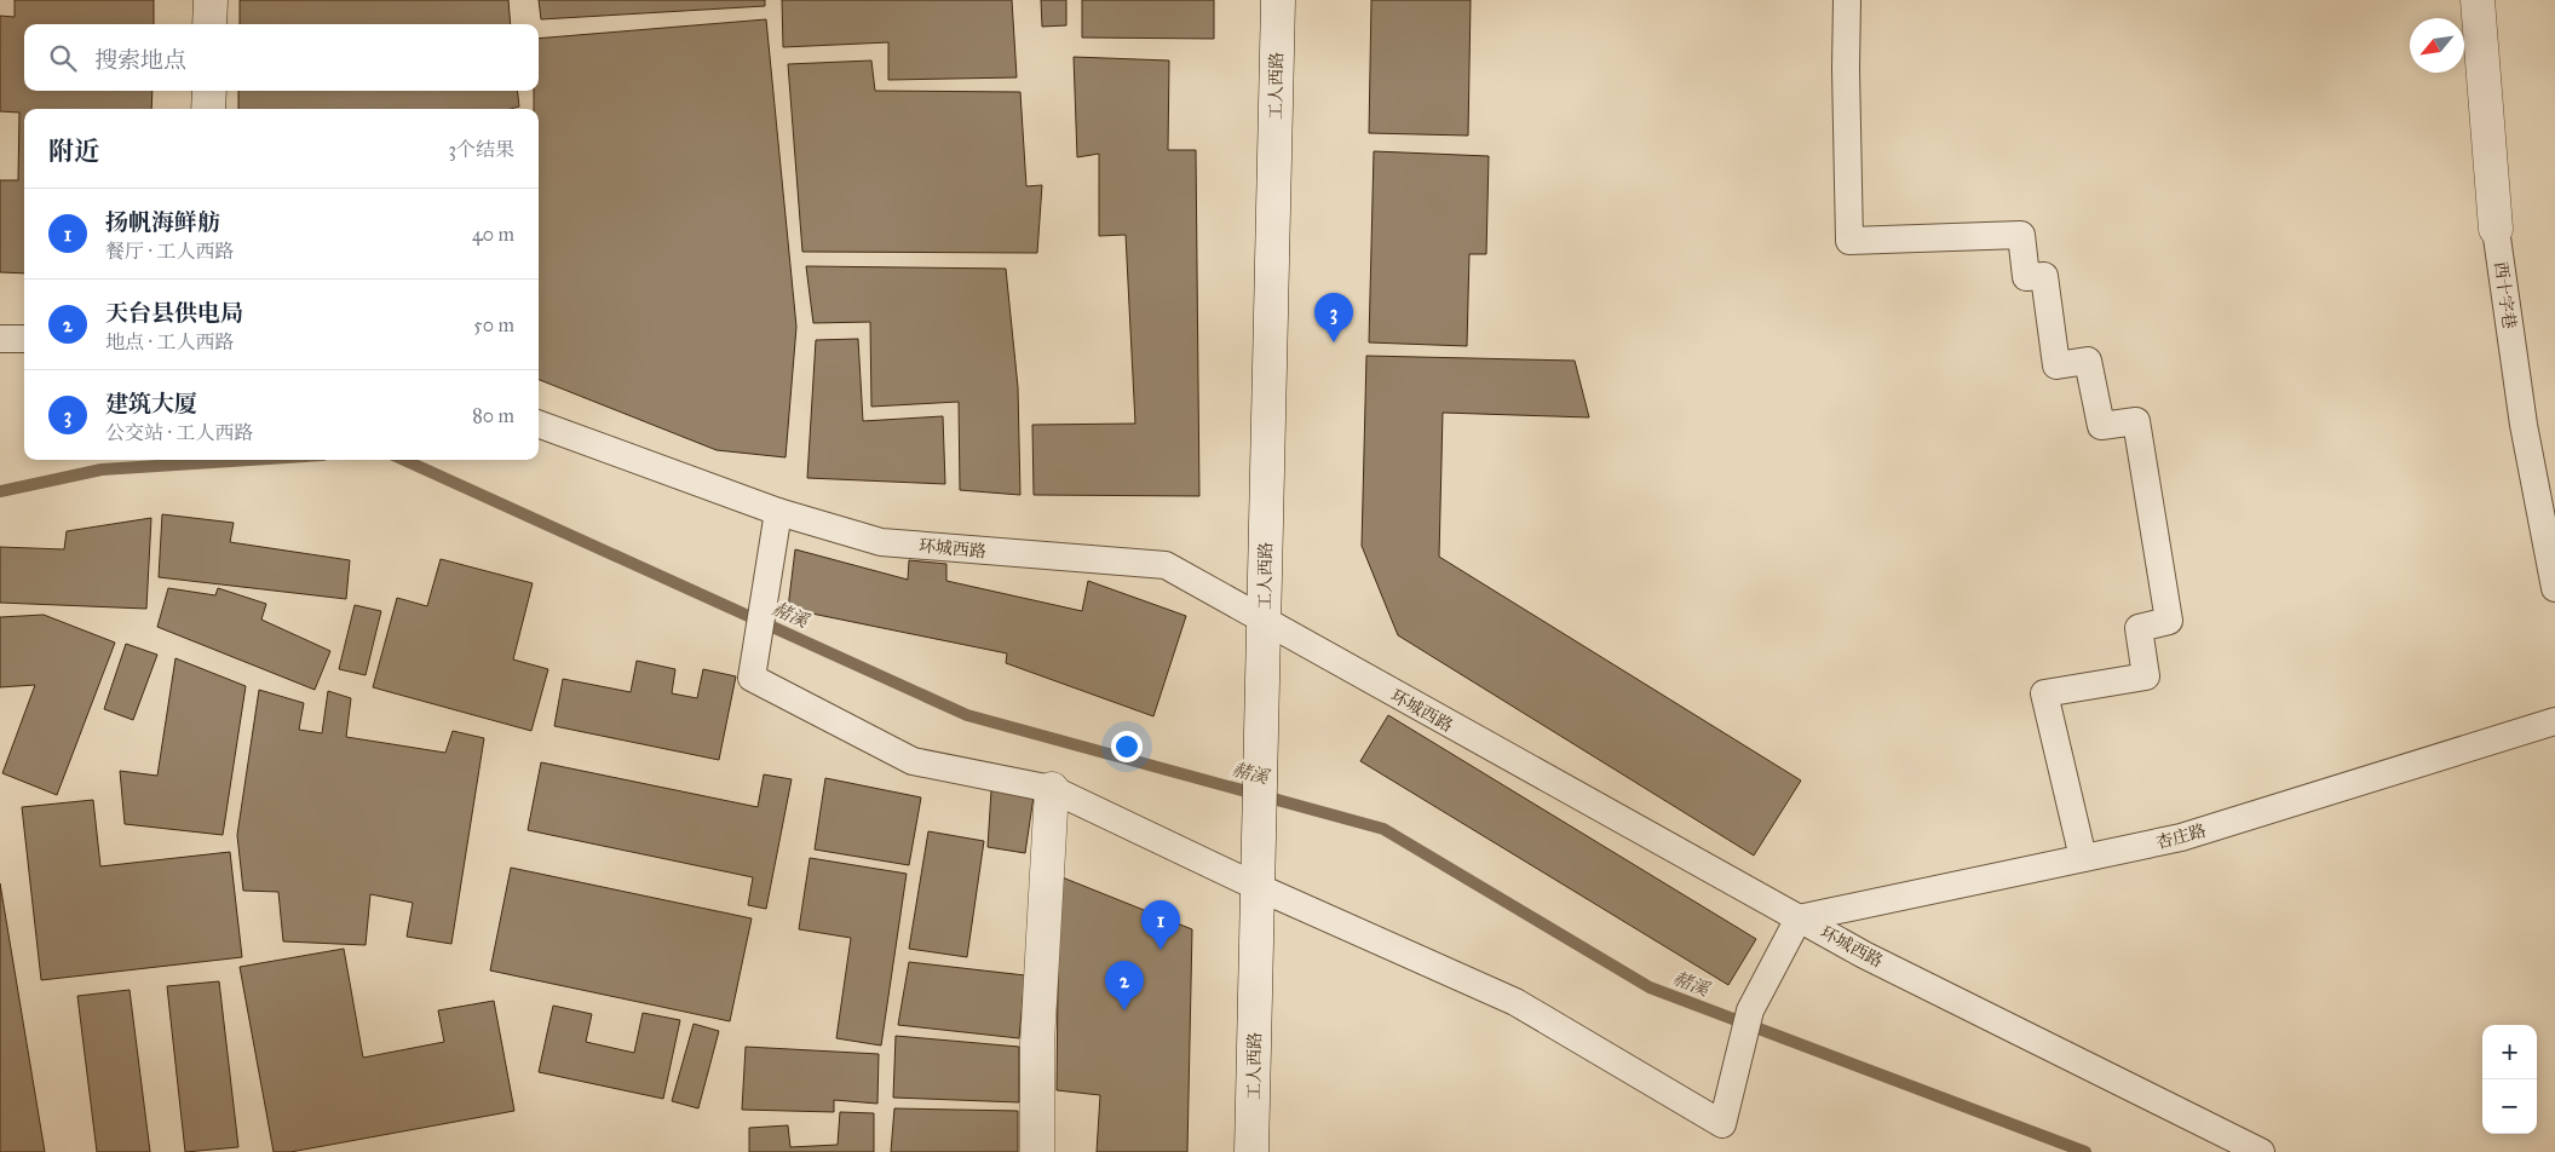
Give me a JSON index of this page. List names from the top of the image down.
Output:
{
  "streets": {
    "main road": ["工人西路", "西十字巷"],
    "street": ["环城西路", "杏庄路"]
  },
  "crossings": [
    ["工人西路", "环城西路"],
    ["环城西路", "杏庄路"]
  ],
  "water": ["赭溪"],
  "north": "bottom left",
  "page": {
    "search": "搜索地点",
    "heading": ["附近", "3个结果"],
    "list": [
      {
        "mark": "1",
        "name": "扬帆海鲜舫",
        "note": "餐厅 · 工人西路",
        "value": "40 m"
      },
      {
        "mark": "2",
        "name": "天台县供电局",
        "note": "地点 · 工人西路",
        "value": "50 m"
      },
      {
        "mark": "3",
        "name": "建筑大厦",
        "note": "公交站 · 工人西路",
        "value": "80 m"
      }
    ],
    "pins": ["3", "1", "2"],
    "map_buttons": ["+", "−"]
  }
}
